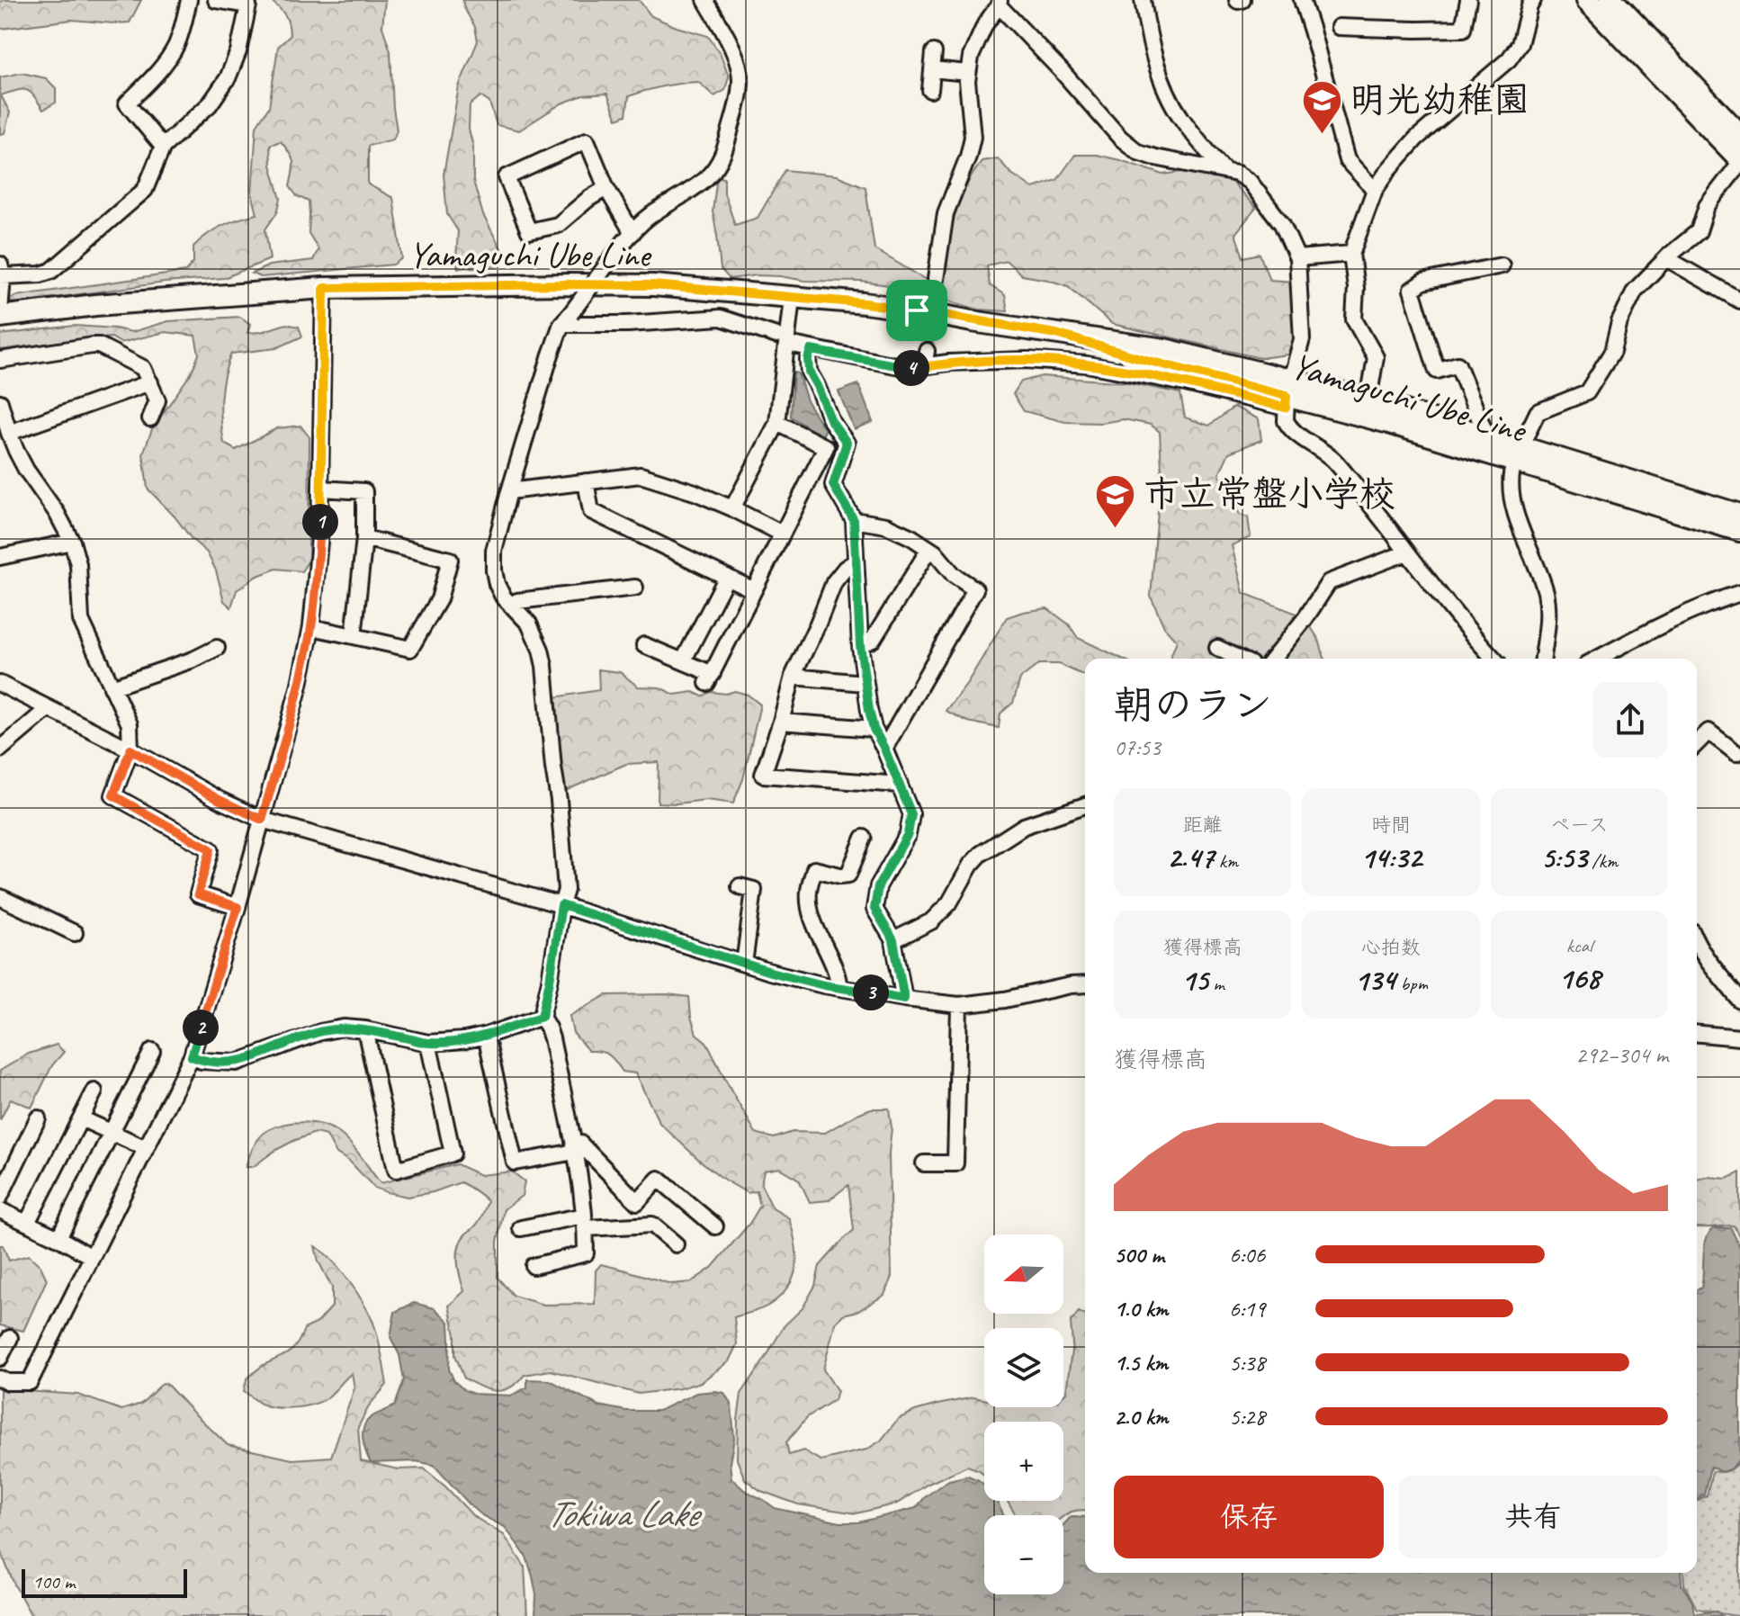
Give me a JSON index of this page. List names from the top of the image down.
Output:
{
  "streets": {
    "main road": ["Yamaguchi Ube Line"]
  },
  "water": ["Tokiwa Lake"],
  "places": {
    "school or university": ["明光幼稚園", "市立常盤小学校"]
  },
  "scale_bar": "100 m",
  "north": "left",
  "page": {
    "pins": [
      "4",
      "1",
      "3",
      "2"
    ],
    "heading": ["朝のラン", "07:53"],
    "stats": [
      ["距離", "2.47 km"],
      ["時間", "14:32"],
      ["ペース", "5:53 /km"],
      ["獲得標高", "15 m"],
      ["心拍数", "134 bpm"],
      ["kcal", "168"]
    ],
    "chart": ["獲得標高", "292–304 m"],
    "list": [
      {
        "name": "500 m",
        "note": "6:06"
      },
      {
        "name": "1.0 km",
        "note": "6:19"
      },
      {
        "name": "1.5 km",
        "note": "5:38"
      },
      {
        "name": "2.0 km",
        "note": "5:28"
      }
    ],
    "map_buttons": ["+", "−"],
    "buttons": ["保存", "共有"],
    "scale": "100 m"
  }
}
